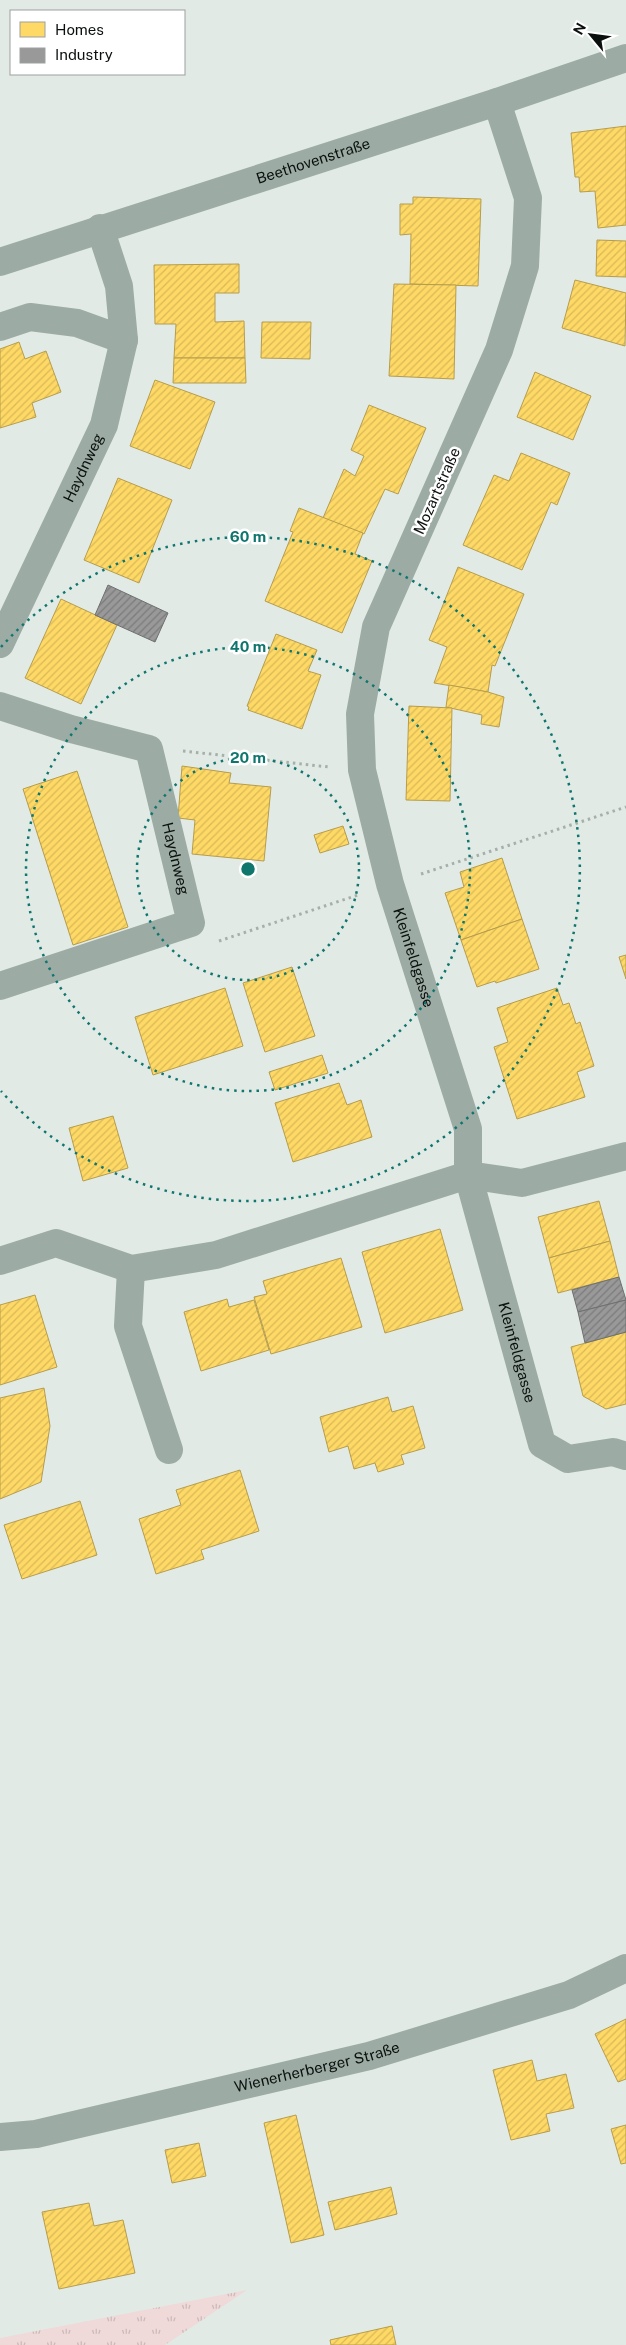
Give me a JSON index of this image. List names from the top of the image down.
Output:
{
  "streets": {
    "street": [
      "Beethovenstraße",
      "Haydnweg",
      "Mozartstraße",
      "Kleinfeldgasse",
      "Wienerherberger Straße"
    ]
  },
  "crossings": [
    ["Beethovenstraße", "Haydnweg"],
    ["Beethovenstraße", "Mozartstraße"],
    ["Mozartstraße", "Kleinfeldgasse"]
  ],
  "legend": ["Homes", "Industry"],
  "north": "top left",
  "rings": ["60 m", "40 m", "20 m"]
}
